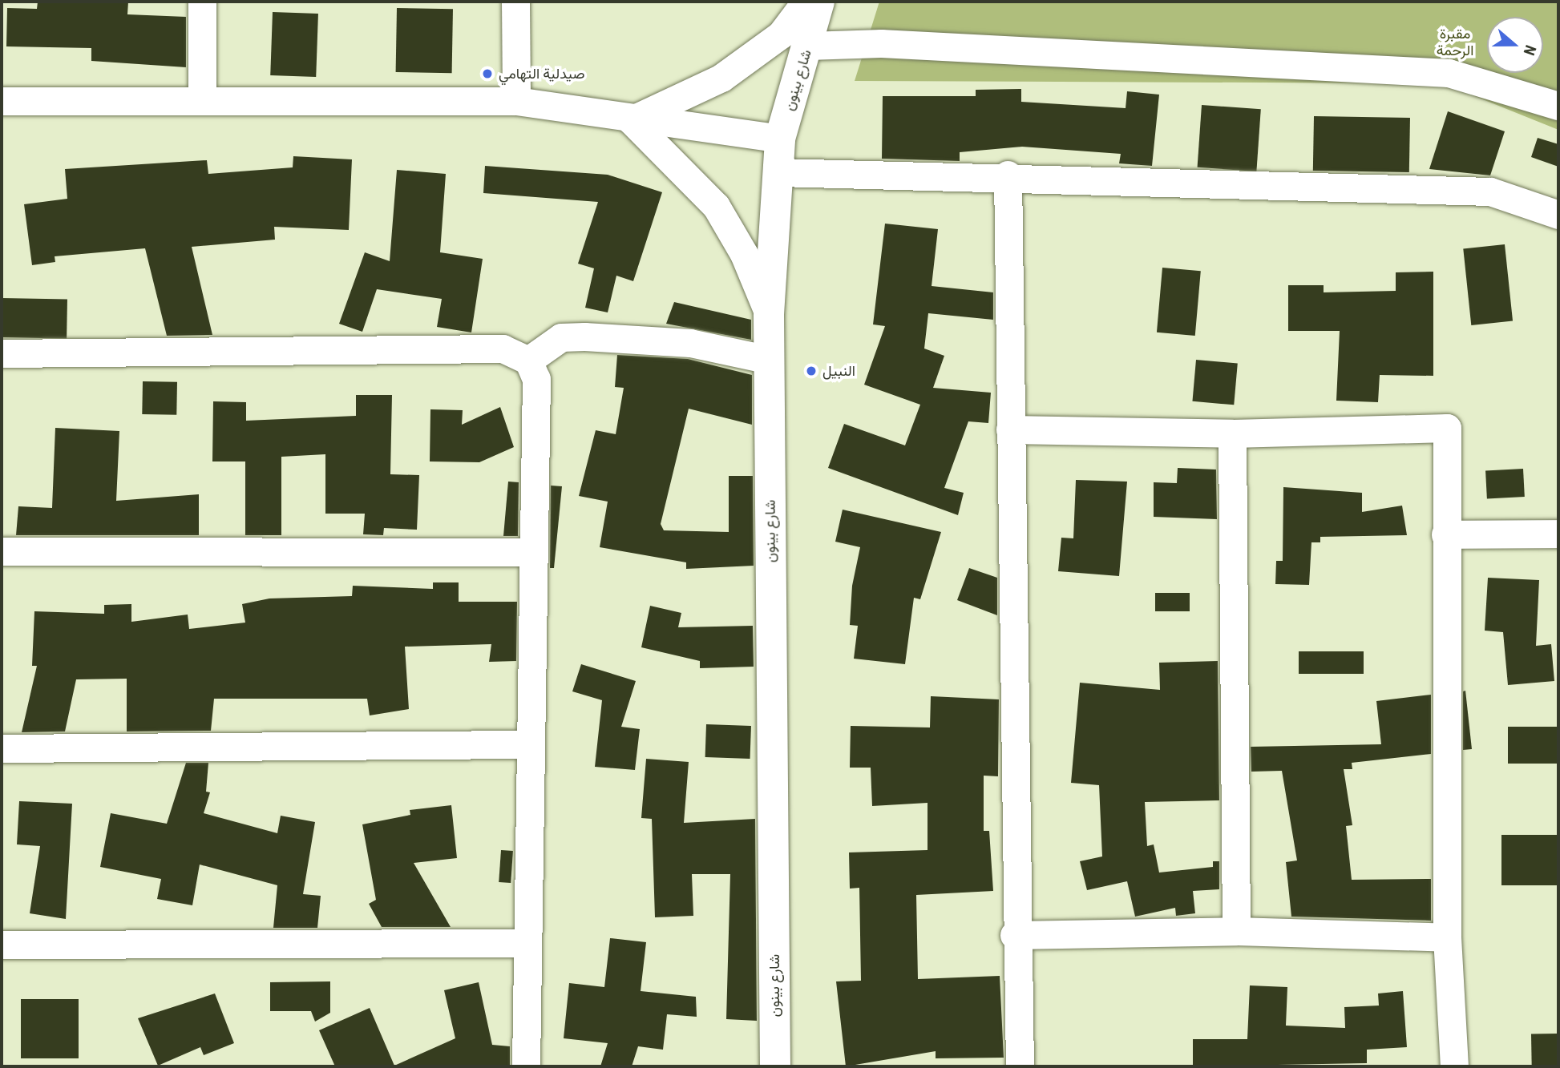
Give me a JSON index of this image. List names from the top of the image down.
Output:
{
  "streets": {
    "street": ["شارع بينون"]
  },
  "parks": ["مقبرة الرحمة"],
  "places": ["صيدلية التهامي", "النبيل"],
  "north": "right"
}
